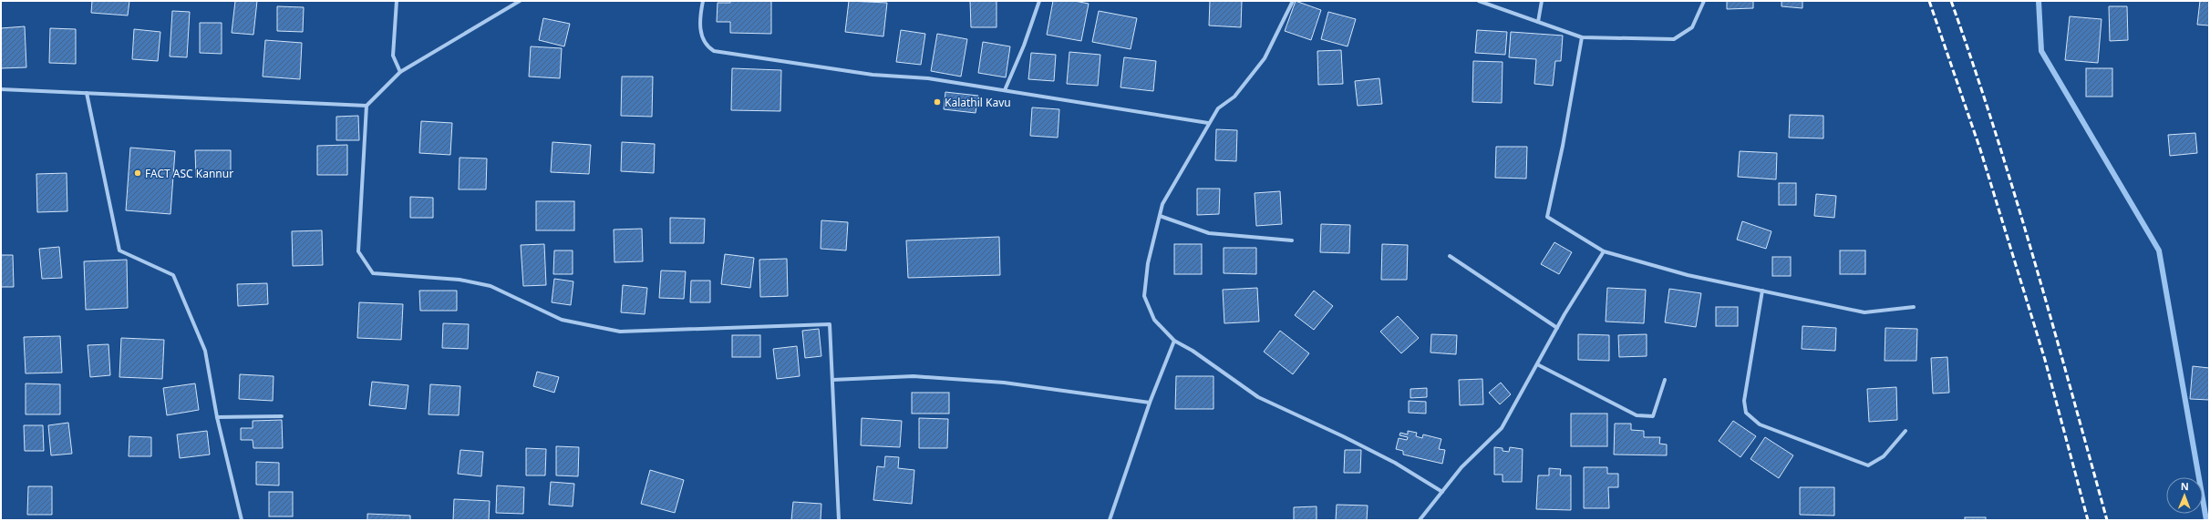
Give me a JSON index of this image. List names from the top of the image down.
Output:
{
  "places": ["Kalathil Kavu", "FACT ASC Kannur"],
  "north": "top"
}
